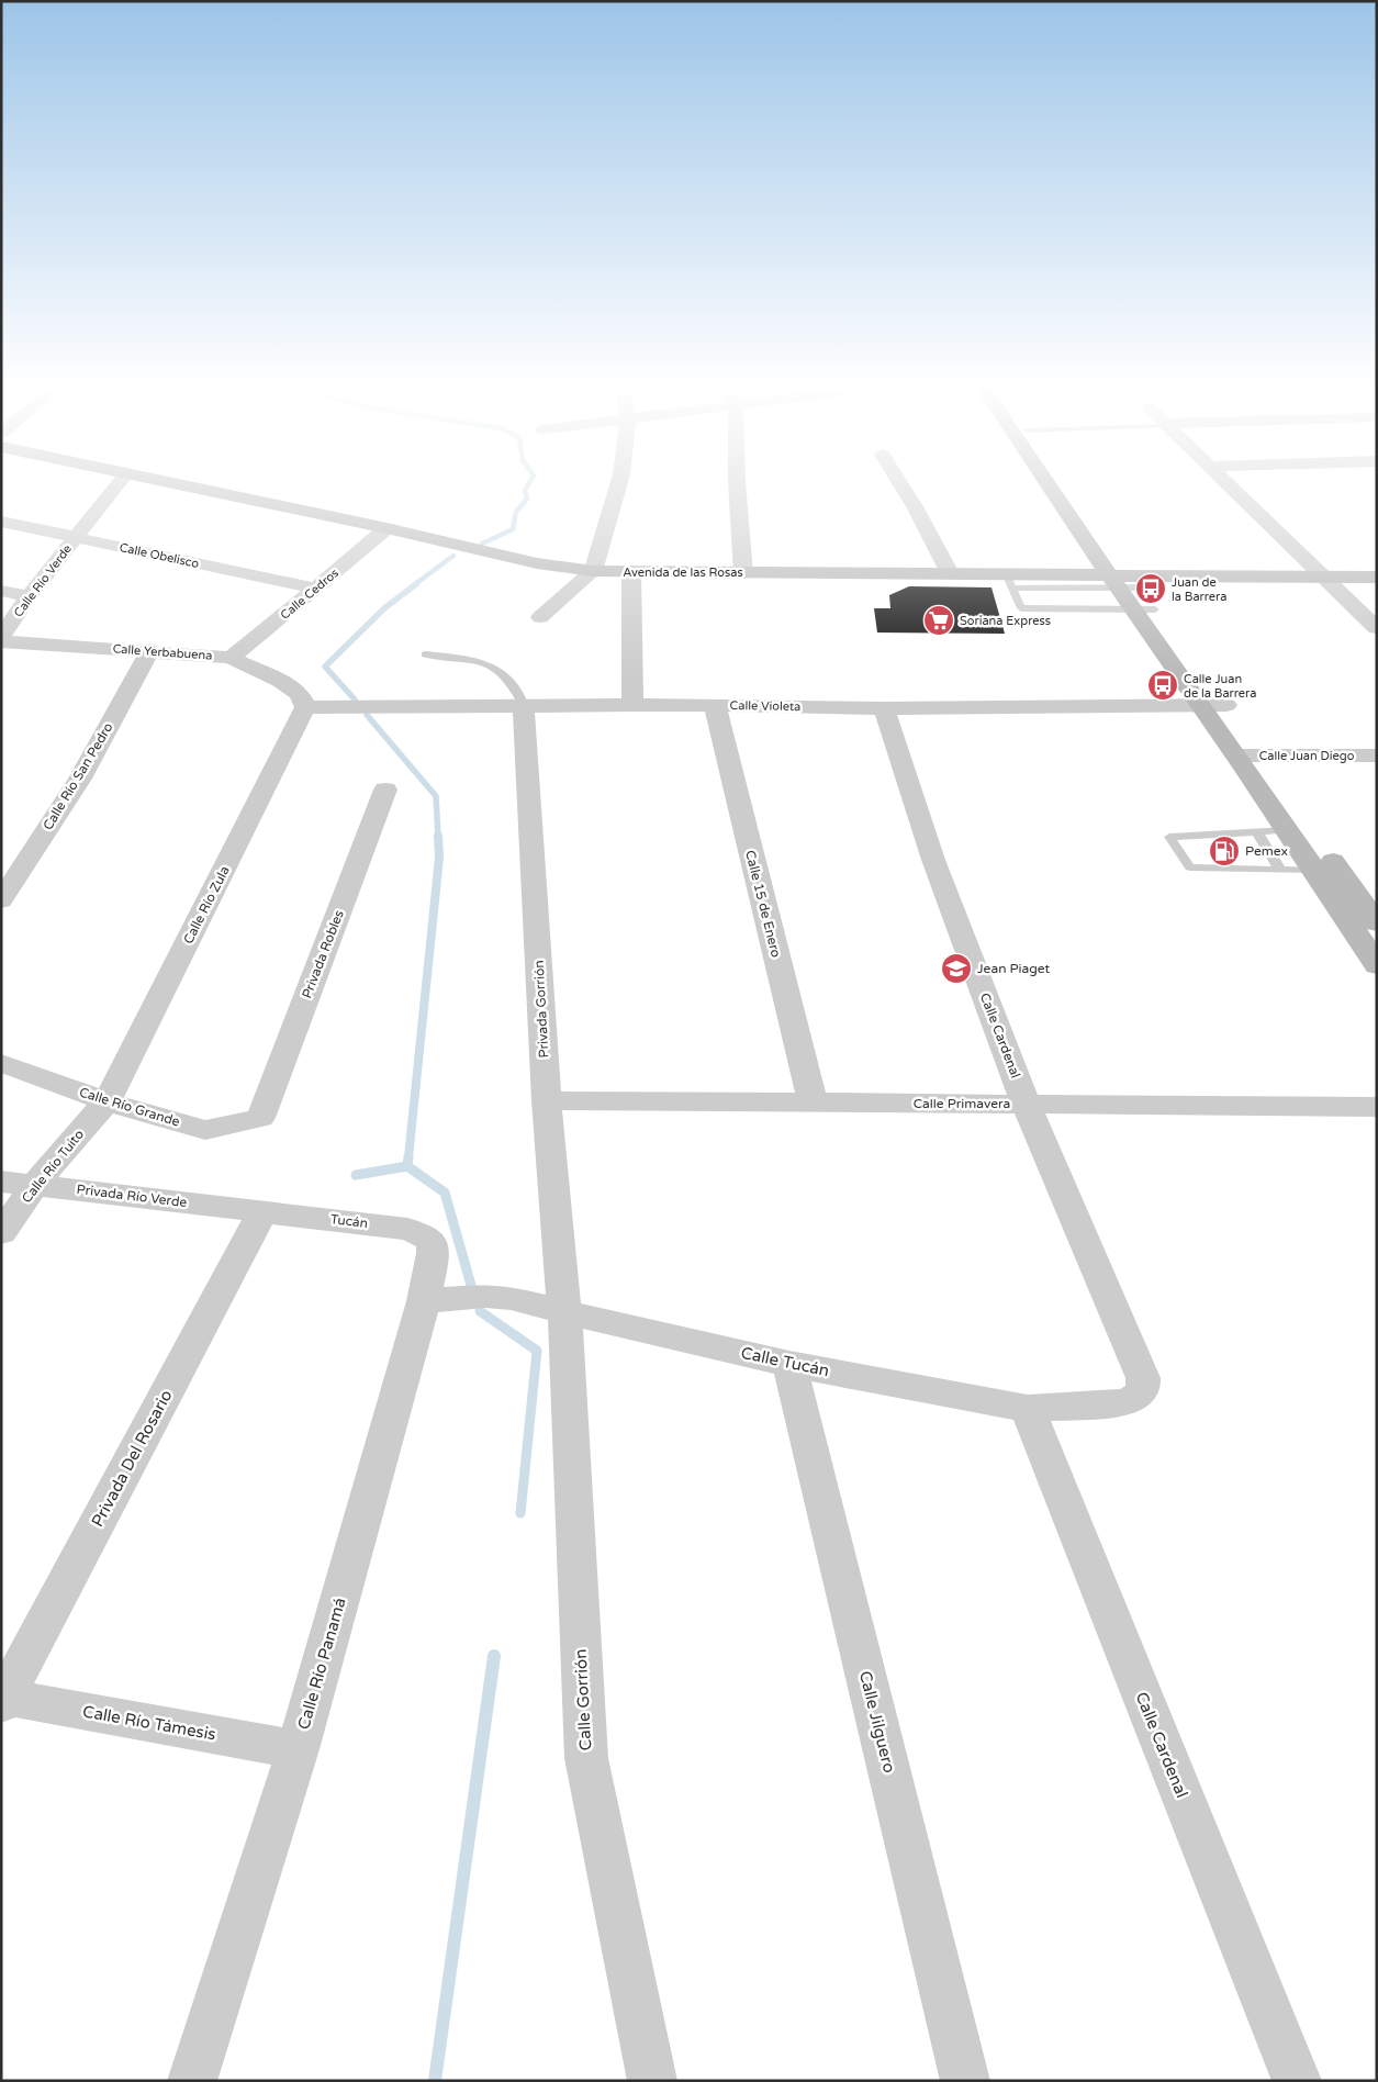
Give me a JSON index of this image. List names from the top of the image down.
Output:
{
  "streets": {
    "main road": ["Avenida de las Rosas"],
    "street": [
      "Calle Obelisco",
      "Calle Río Verde",
      "Calle Cedros",
      "Calle Yerbabuena",
      "Calle Violeta",
      "Calle Juan Diego",
      "Calle Río San Pedro",
      "Calle 15 de Enero",
      "Calle Río Zula",
      "Privada Robles",
      "Privada Gorrión",
      "Calle Cardenal",
      "Calle Primavera",
      "Calle Río Grande",
      "Calle Río Tuito",
      "Privada Río Verde",
      "Tucán",
      "Calle Tucán",
      "Privada Del Rosario",
      "Calle Río Panamá",
      "Calle Gorrión",
      "Calle Jilguero",
      "Calle Río Támesis"
    ]
  },
  "crossings": [
    ["Calle Obelisco", "Calle Río Verde"],
    ["Calle Obelisco", "Calle Cedros"],
    ["Avenida de las Rosas", "Calle Cedros"],
    ["Calle Río Verde", "Calle Yerbabuena"],
    ["Calle Cedros", "Calle Yerbabuena"],
    ["Calle Yerbabuena", "Calle Violeta"],
    ["Calle Yerbabuena", "Calle Río San Pedro"],
    ["Calle Yerbabuena", "Calle Río Zula"],
    ["Calle Violeta", "Calle 15 de Enero"],
    ["Calle Violeta", "Calle Río Zula"],
    ["Calle Violeta", "Privada Gorrión"],
    ["Calle Violeta", "Calle Cardenal"],
    ["Calle 15 de Enero", "Calle Primavera"],
    ["Calle Río Zula", "Calle Río Grande"],
    ["Calle Río Zula", "Calle Río Tuito"],
    ["Privada Robles", "Calle Río Grande"],
    ["Privada Gorrión", "Calle Primavera"],
    ["Privada Gorrión", "Calle Tucán"],
    ["Privada Gorrión", "Calle Gorrión"],
    ["Calle Cardenal", "Calle Primavera"],
    ["Calle Cardenal", "Calle Tucán"],
    ["Calle Río Grande", "Calle Río Tuito"],
    ["Calle Río Tuito", "Privada Río Verde"],
    ["Privada Río Verde", "Tucán"],
    ["Privada Río Verde", "Privada Del Rosario"],
    ["Tucán", "Privada Del Rosario"],
    ["Tucán", "Calle Río Panamá"],
    ["Calle Tucán", "Calle Río Panamá"],
    ["Calle Tucán", "Calle Gorrión"],
    ["Calle Tucán", "Calle Jilguero"],
    ["Privada Del Rosario", "Calle Río Támesis"],
    ["Calle Río Panamá", "Calle Río Támesis"]
  ],
  "places": {
    "bus stop": ["Juan de la Barrera", "Calle Juan de la Barrera"],
    "supermarket": ["Soriana Express"],
    "fuel station": ["Pemex"],
    "school or university": ["Jean Piaget"]
  }
}
